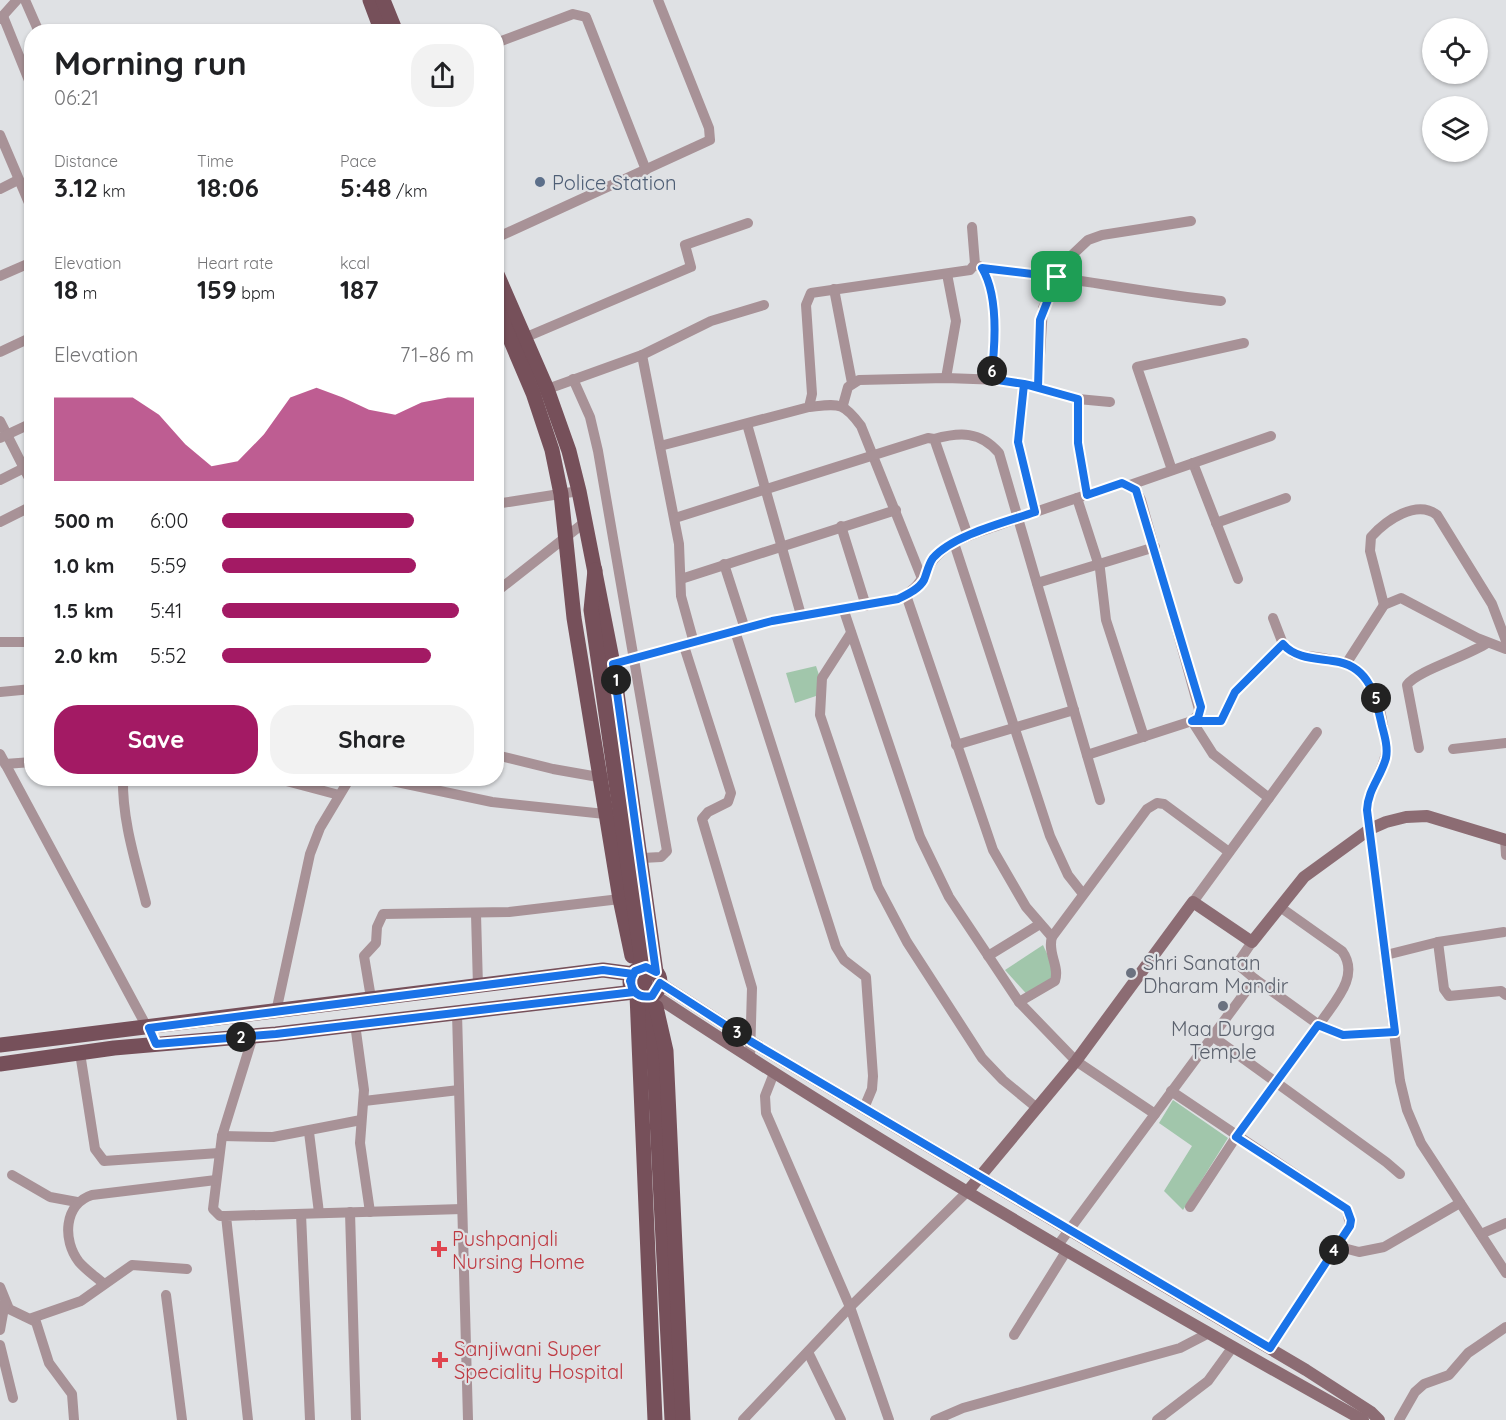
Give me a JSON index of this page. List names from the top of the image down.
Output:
{
  "places": {
    "other": ["Police Station", "Shri Sanatan Dharam Mandir", "Maa Durga Temple"],
    "health": ["Pushpanjali Nursing Home", "Sanjiwani Super Speciality Hospital"]
  },
  "page": {
    "heading": ["Morning run", "06:21"],
    "stats": [
      ["Distance", "3.12 km"],
      ["Time", "18:06"],
      ["Pace", "5:48 /km"],
      ["Elevation", "18 m"],
      ["Heart rate", "159 bpm"],
      ["kcal", "187"]
    ],
    "chart": ["Elevation", "71–86 m"],
    "pins": [
      "6",
      "1",
      "5",
      "3",
      "2",
      "4"
    ],
    "list": [
      {
        "name": "500 m",
        "note": "6:00"
      },
      {
        "name": "1.0 km",
        "note": "5:59"
      },
      {
        "name": "1.5 km",
        "note": "5:41"
      },
      {
        "name": "2.0 km",
        "note": "5:52"
      }
    ],
    "buttons": ["Save", "Share"]
  }
}
